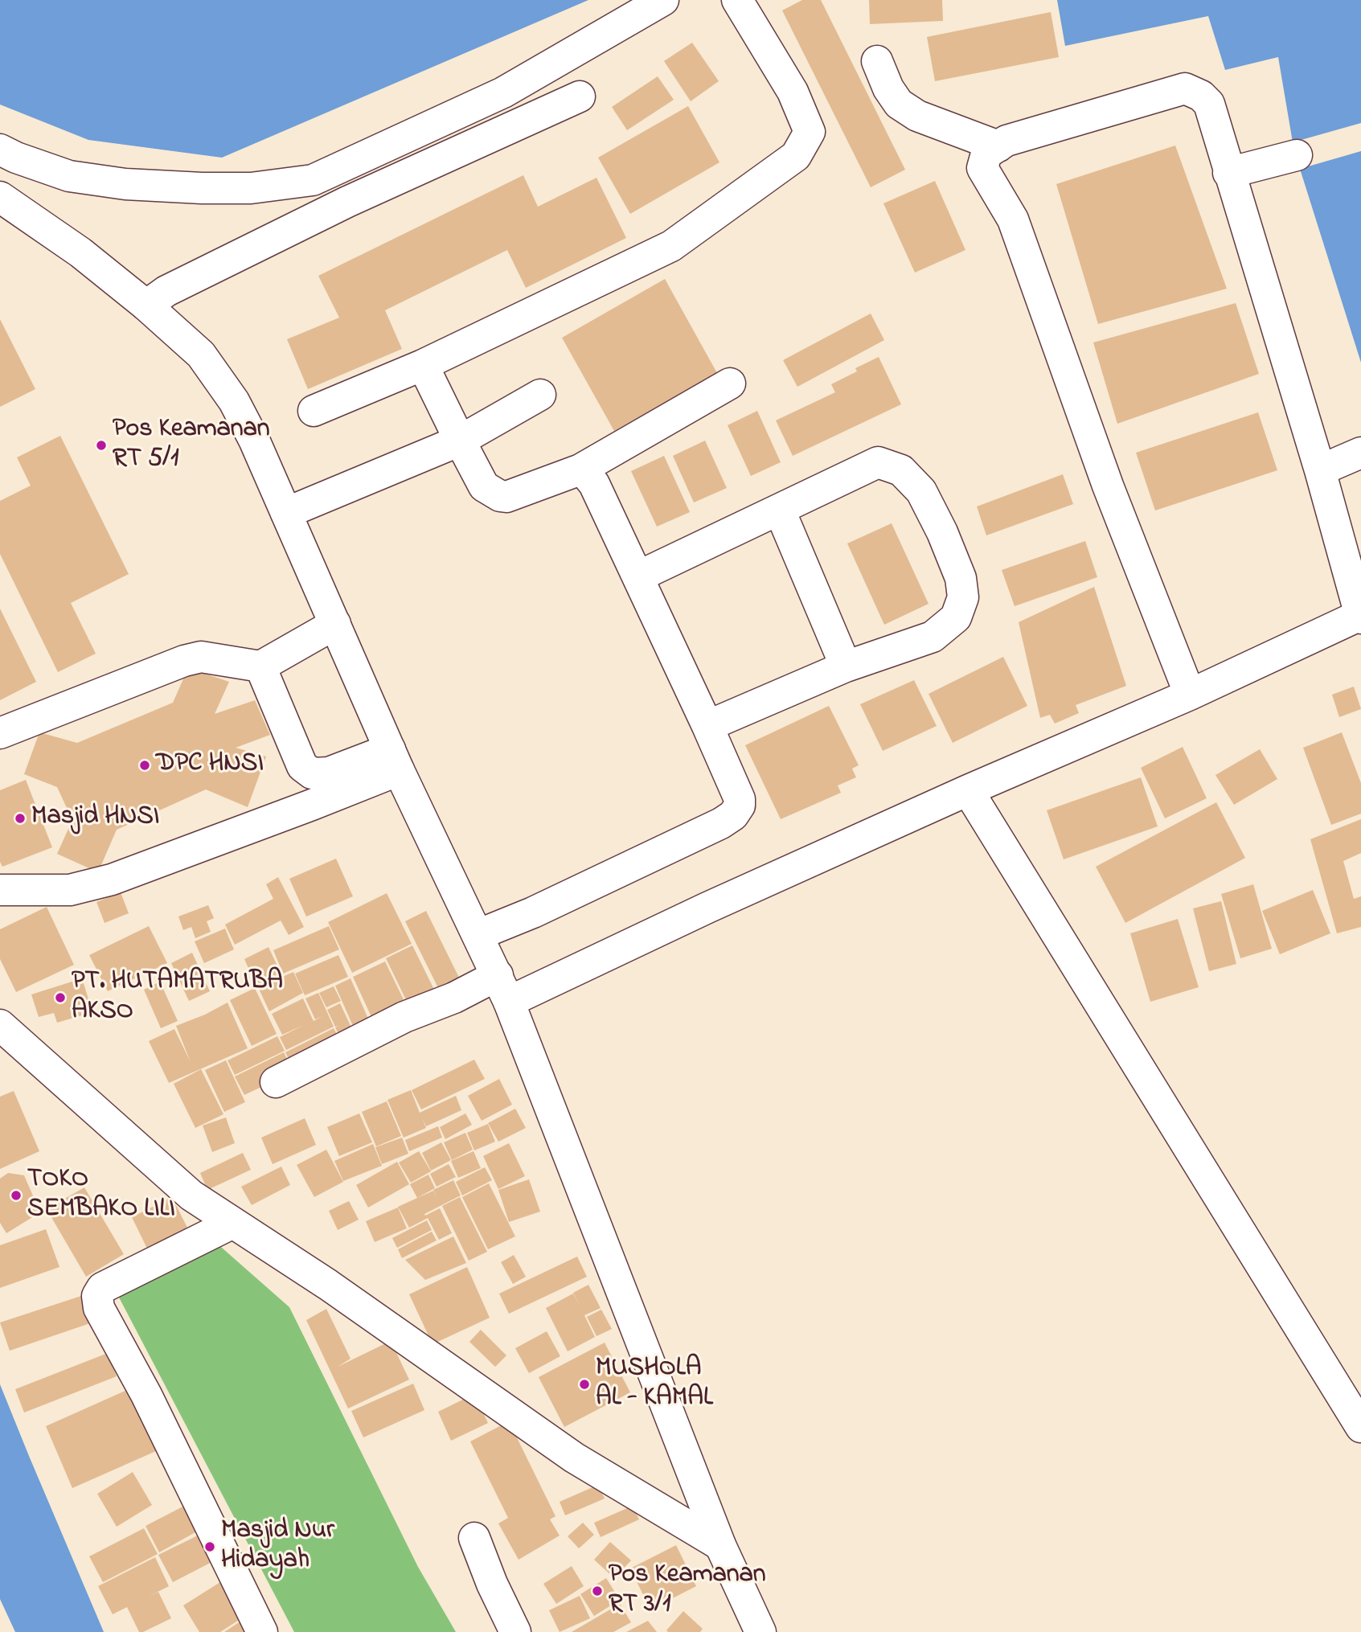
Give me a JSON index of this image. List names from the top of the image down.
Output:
{
  "places": [
    "Pos Keamanan RT 5/1",
    "DPC HNSI",
    "Masjid HNSI",
    "PT. HUTAMATRUBA AKSO",
    "TOKO SEMBAKO LILI",
    "MUSHOLA AL - KAMAL",
    "Masjid Nur Hidayah",
    "Pos Keamanan RT 3/1"
  ]
}
